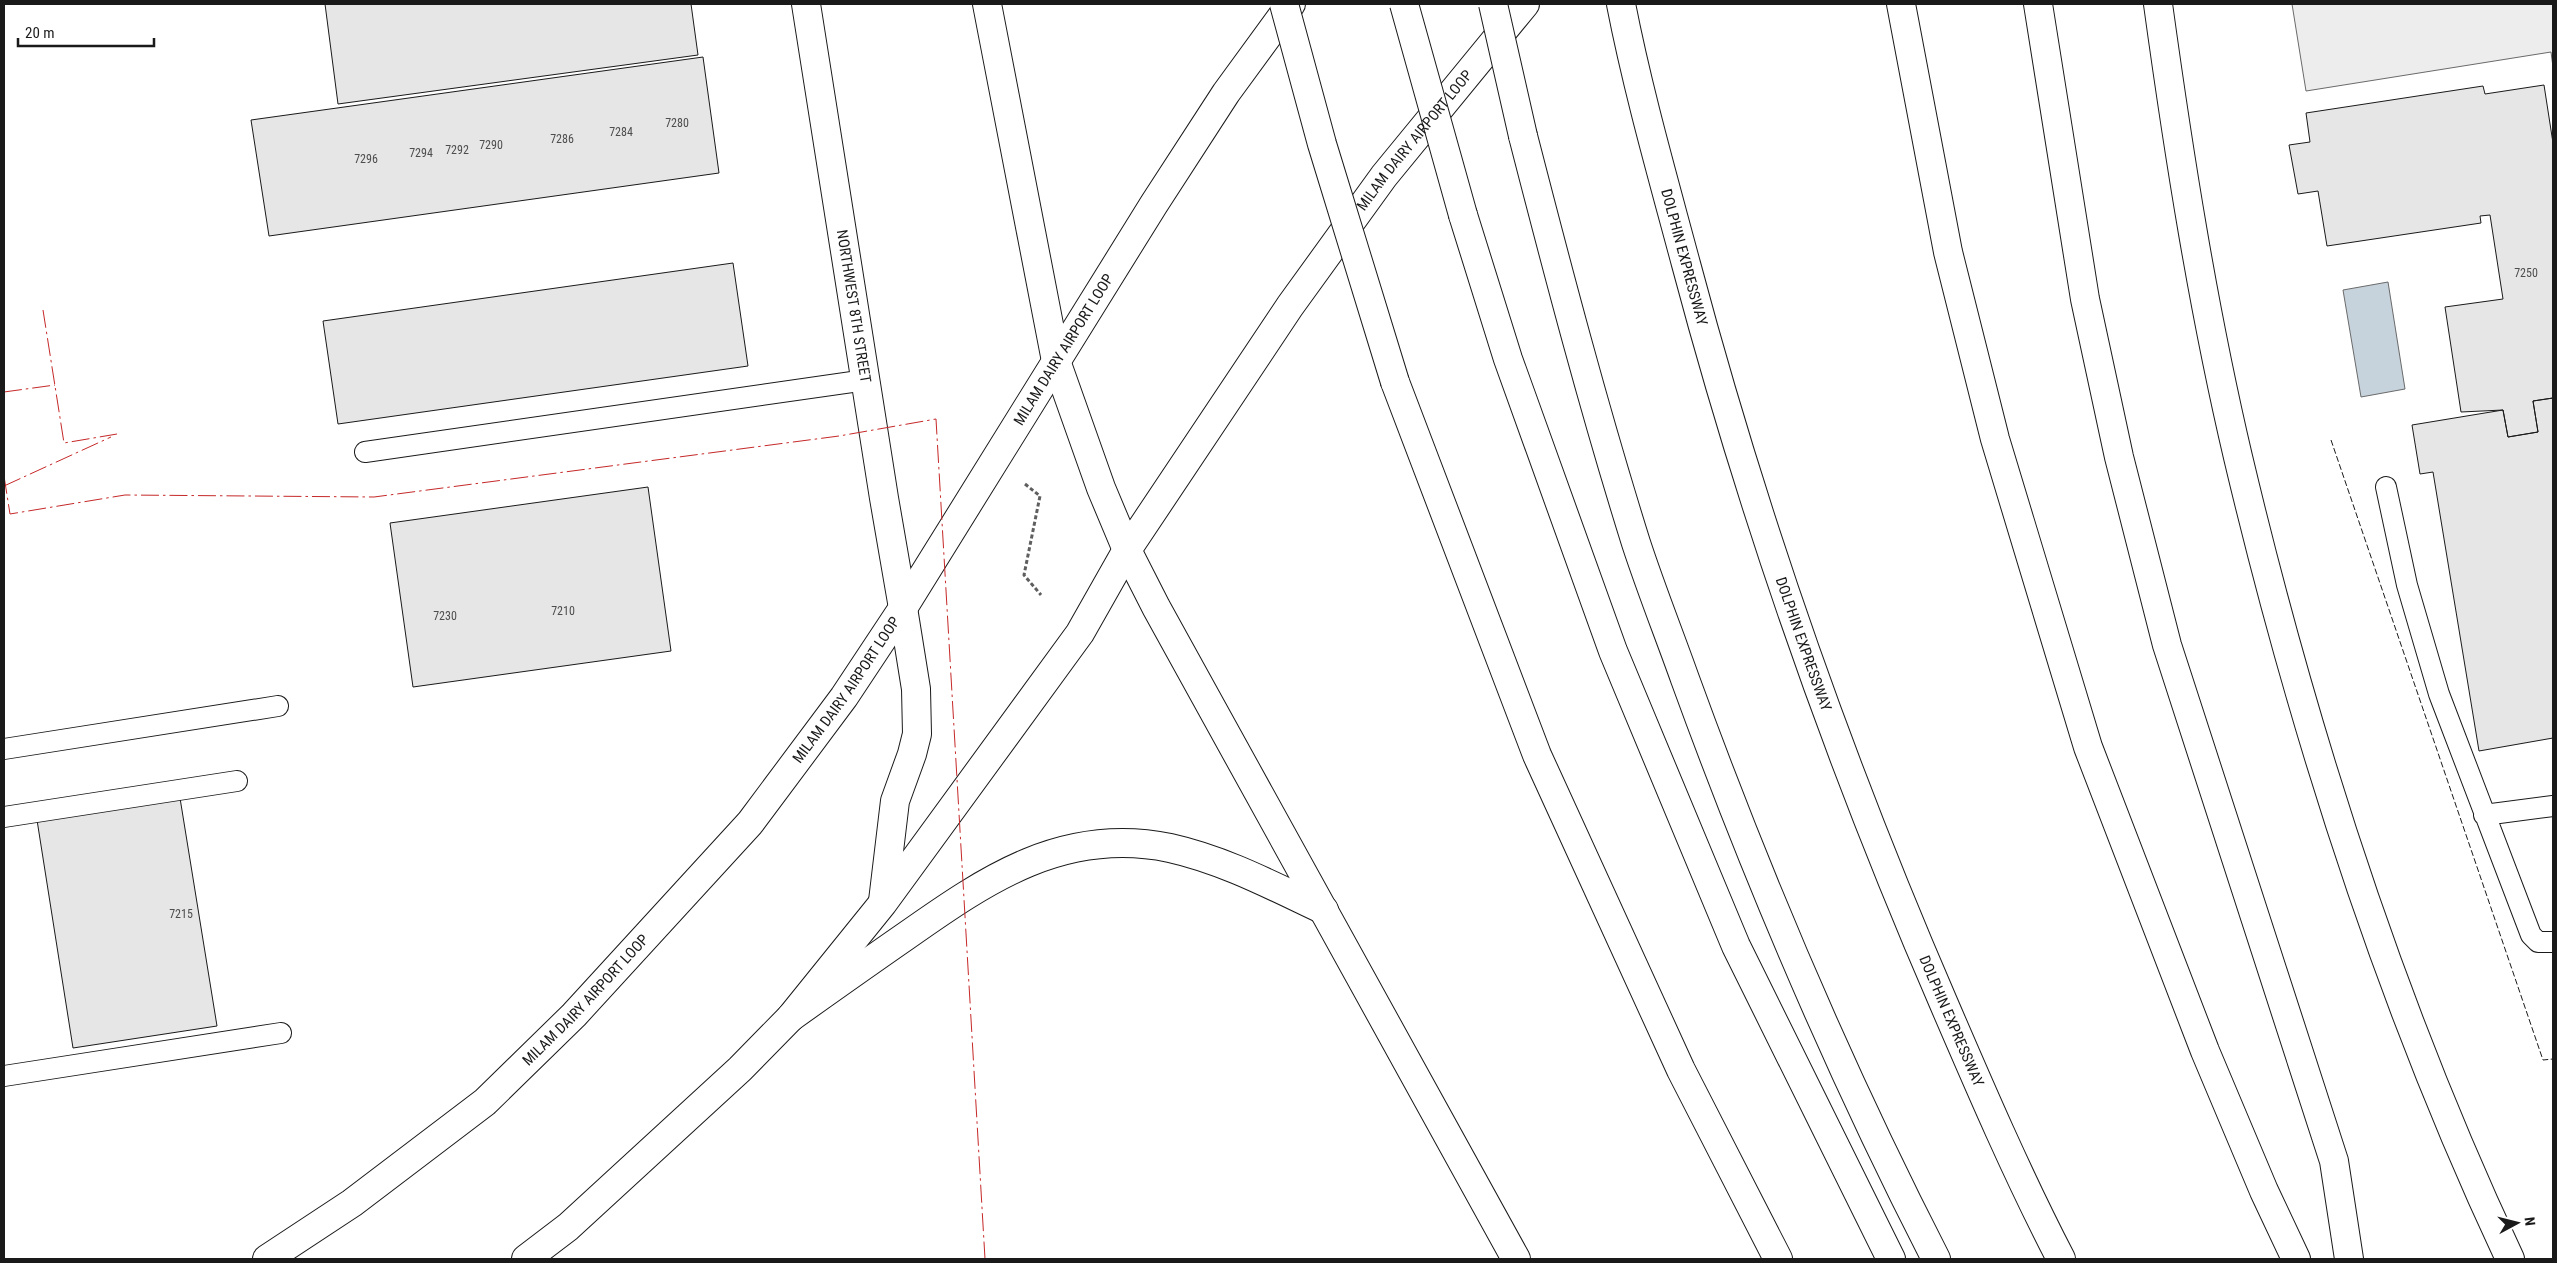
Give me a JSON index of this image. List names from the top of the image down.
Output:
{
  "streets": {
    "main road": ["MILAM DAIRY AIRPORT LOOP", "DOLPHIN EXPRESSWAY", "NORTHWEST 8TH STREET"]
  },
  "crossings": [
    ["MILAM DAIRY AIRPORT LOOP", "NORTHWEST 8TH STREET"]
  ],
  "house_numbers": [
    "7280",
    "7284",
    "7286",
    "7290",
    "7292",
    "7294",
    "7296",
    "7250",
    "7210",
    "7230",
    "7215"
  ],
  "scale_bar": "20 m",
  "north": "right"
}
